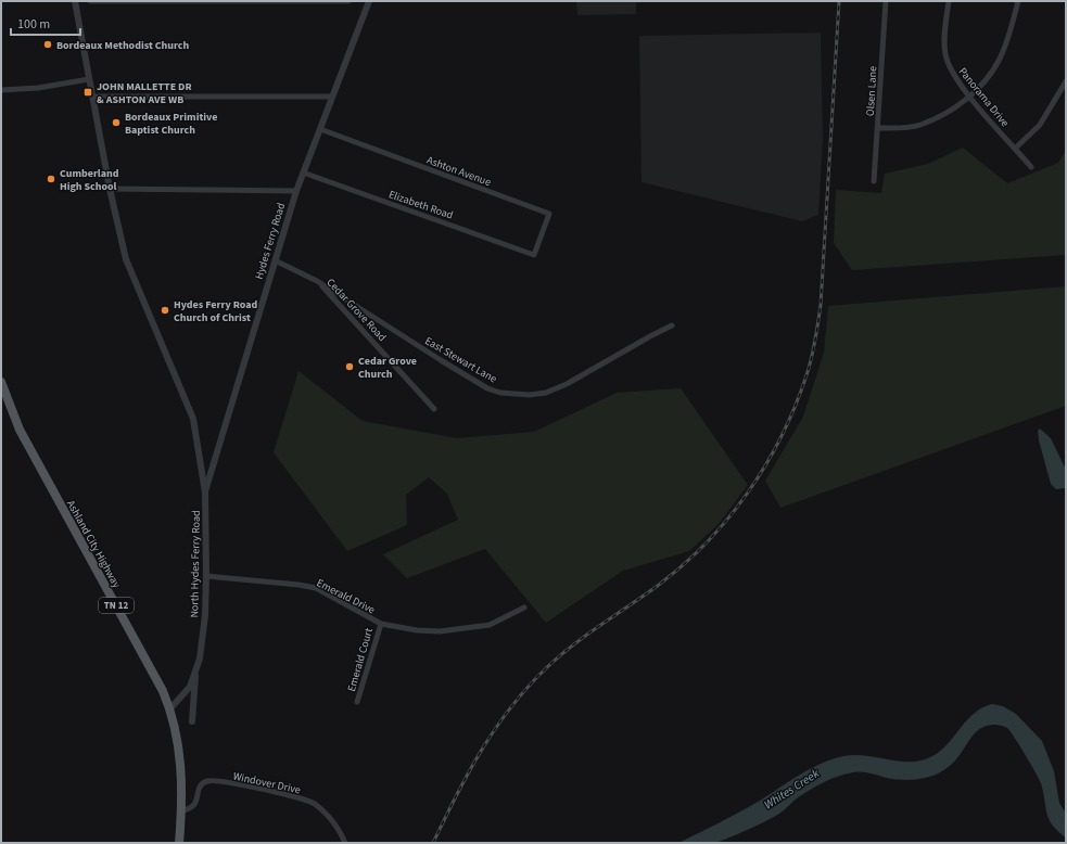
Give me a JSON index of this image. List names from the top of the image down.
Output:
{
  "streets": {
    "main road": ["Ashland City Highway", "TN 12"],
    "street": [
      "Olsen Lane",
      "Panorama Drive",
      "Ashton Avenue",
      "Elizabeth Road",
      "Hydes Ferry Road",
      "Cedar Grove Road",
      "East Stewart Lane",
      "North Hydes Ferry Road",
      "Emerald Drive",
      "Emerald Court",
      "Windover Drive"
    ]
  },
  "crossings": [
    ["Ashton Avenue", "Elizabeth Road"],
    ["Ashton Avenue", "Hydes Ferry Road"],
    ["Elizabeth Road", "Hydes Ferry Road"],
    ["Hydes Ferry Road", "East Stewart Lane"],
    ["Hydes Ferry Road", "North Hydes Ferry Road"],
    ["Cedar Grove Road", "East Stewart Lane"],
    ["Ashland City Highway", "North Hydes Ferry Road"],
    ["Ashland City Highway", "Windover Drive"],
    ["North Hydes Ferry Road", "Emerald Drive"],
    ["Emerald Drive", "Emerald Court"]
  ],
  "water": ["Whites Creek"],
  "places": {
    "other": [
      "Bordeaux Methodist Church",
      "Bordeaux Primitive Baptist Church",
      "Cumberland High School",
      "Hydes Ferry Road Church of Christ",
      "Cedar Grove Church"
    ],
    "transit": ["JOHN MALLETTE DR & ASHTON AVE WB"]
  },
  "scale_bar": "100 m"
}
